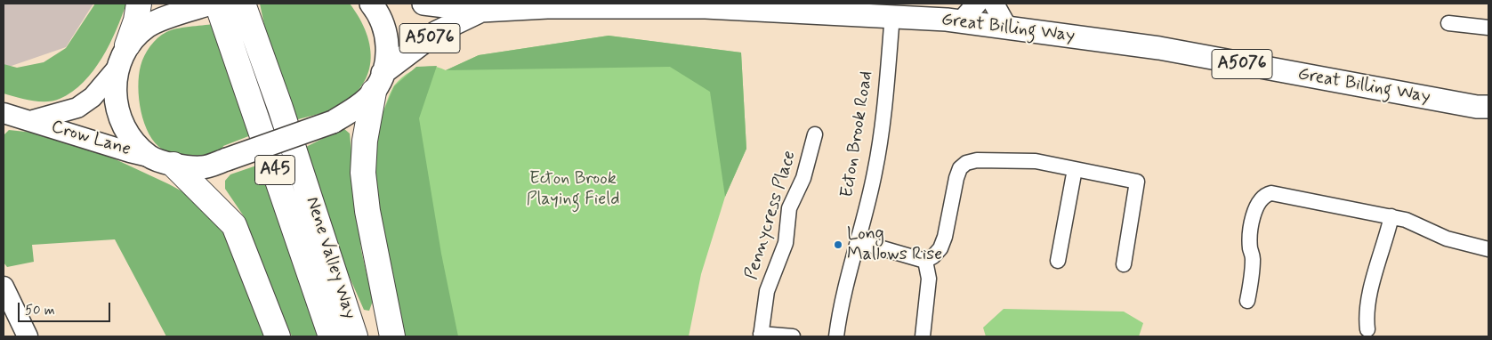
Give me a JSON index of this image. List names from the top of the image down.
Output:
{
  "streets": {
    "highway": ["A45", "Nene Valley Way"],
    "main road": ["Great Billing Way", "A5076"],
    "street": ["Ecton Brook Road", "Crow Lane", "Pennycress Place"]
  },
  "crossings": [
    ["Great Billing Way", "Ecton Brook Road"],
    ["Great Billing Way", "Crow Lane"]
  ],
  "parks": ["Ecton Brook Playing Field"],
  "places": ["Long Mallows Rise"],
  "scale_bar": "50 m"
}
